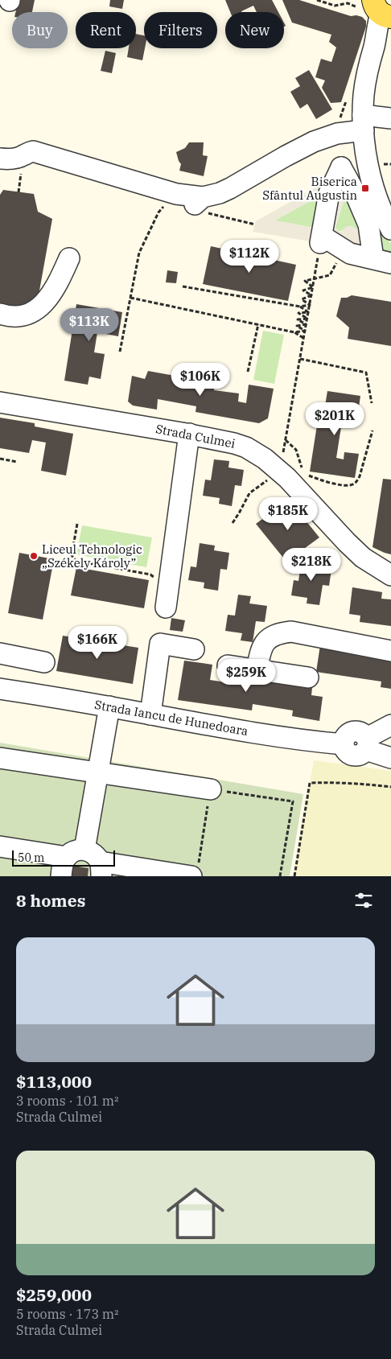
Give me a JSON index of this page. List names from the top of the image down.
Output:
{
  "streets": {
    "street": ["Strada Culmei", "Strada Iancu de Hunedoara"]
  },
  "places": {
    "transit": ["Biserica Sfântul Augustin"],
    "other": ["Liceul Tehnologic „Székely Károly”"]
  },
  "scale_bar": "50 m",
  "page": {
    "chip": [
      "Buy",
      "Rent",
      "Filters",
      "New"
    ],
    "price": [
      "$112K",
      "$113K",
      "$106K",
      "$201K",
      "$185K",
      "$218K",
      "$166K",
      "$259K"
    ],
    "scale": "50 m",
    "heading": "8 homes",
    "list": [
      {
        "name": "$113,000",
        "note": "3 rooms · 101 m² · Strada Culmei"
      },
      {
        "name": "$259,000",
        "note": "5 rooms · 173 m² · Strada Culmei"
      }
    ]
  }
}
